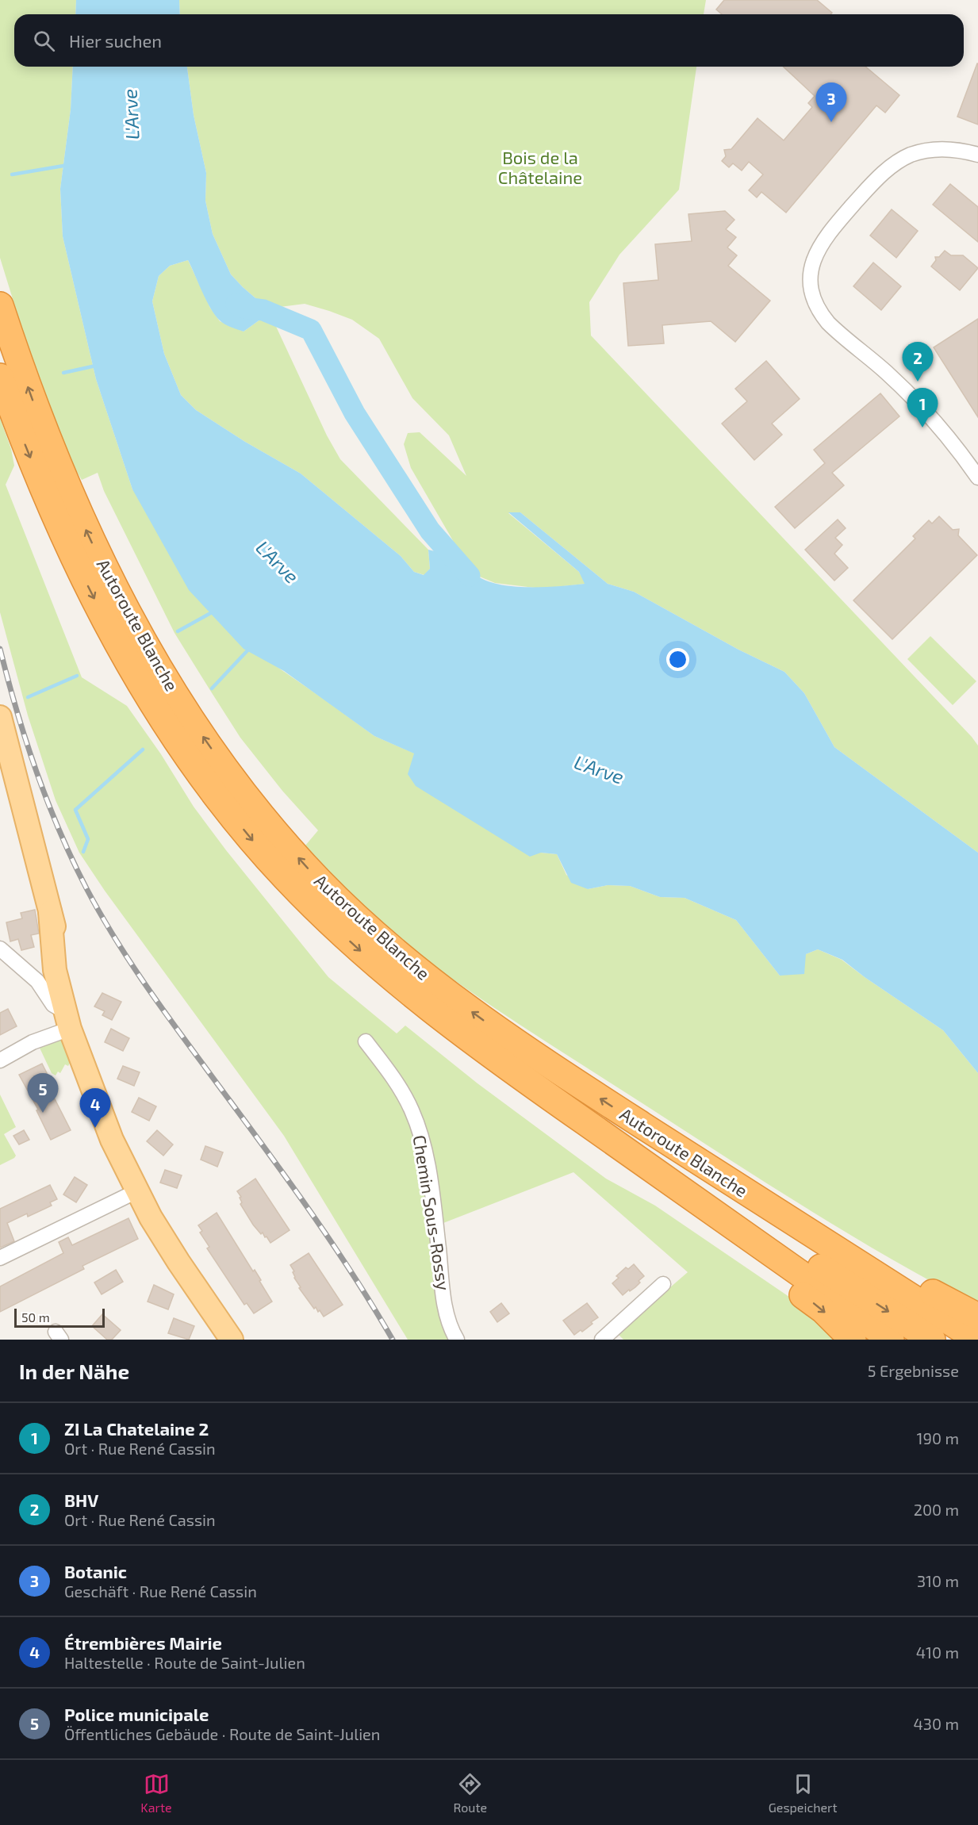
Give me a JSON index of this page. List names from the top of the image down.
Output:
{
  "streets": {
    "highway": ["Autoroute Blanche"],
    "street": ["Chemin Sous-Rossy"]
  },
  "water": ["L'Arve"],
  "parks": ["Bois de la Châtelaine"],
  "scale_bar": "50 m",
  "page": {
    "search": "Hier suchen",
    "pins": [
      "3",
      "2",
      "1",
      "5",
      "4"
    ],
    "scale": "50 m",
    "heading": ["In der Nähe", "5 Ergebnisse"],
    "list": [
      {
        "mark": "1",
        "name": "ZI La Chatelaine 2",
        "note": "Ort · Rue René Cassin",
        "value": "190 m"
      },
      {
        "mark": "2",
        "name": "BHV",
        "note": "Ort · Rue René Cassin",
        "value": "200 m"
      },
      {
        "mark": "3",
        "name": "Botanic",
        "note": "Geschäft · Rue René Cassin",
        "value": "310 m"
      },
      {
        "mark": "4",
        "name": "Étrembières Mairie",
        "note": "Haltestelle · Route de Saint-Julien",
        "value": "410 m"
      },
      {
        "mark": "5",
        "name": "Police municipale",
        "note": "Öffentliches Gebäude · Route de Saint-Julien",
        "value": "430 m"
      }
    ],
    "nav": ["Karte", "Route", "Gespeichert"]
  }
}
